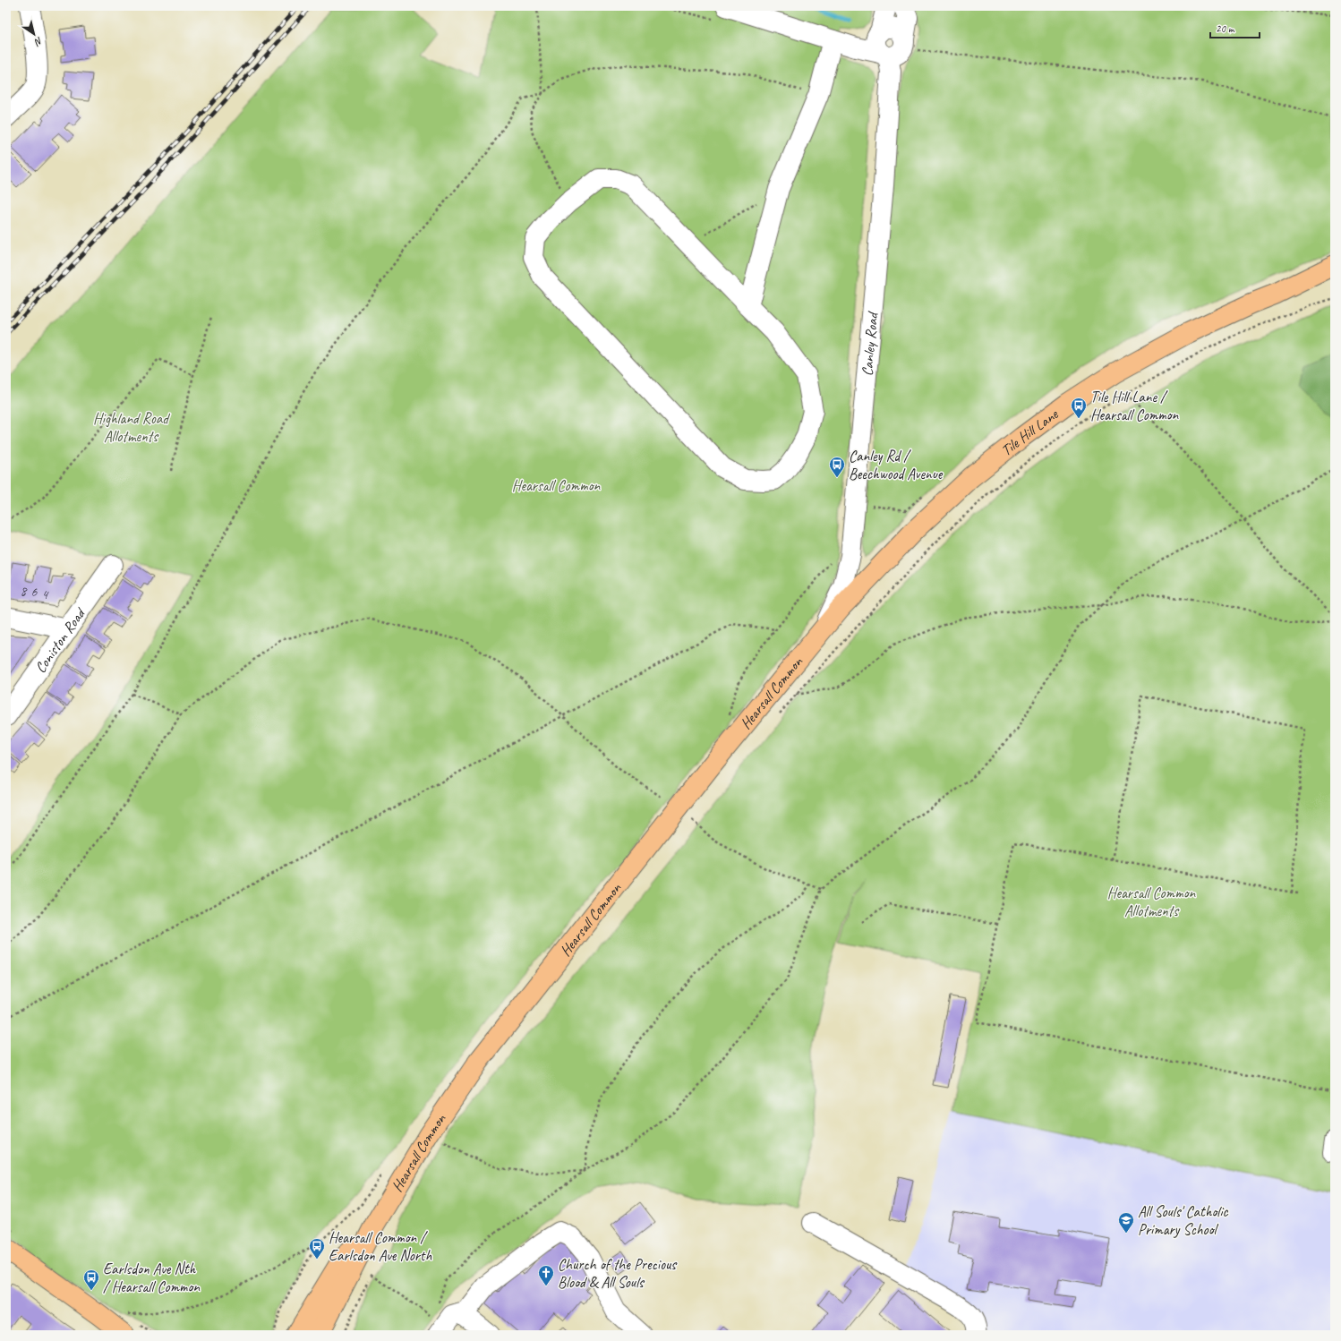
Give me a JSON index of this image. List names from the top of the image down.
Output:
{
  "streets": {
    "main road": ["Tile Hill Lane", "Hearsall Common"],
    "street": ["Canley Road", "Coniston Road"]
  },
  "crossings": [
    ["Canley Road", "Tile Hill Lane"],
    ["Canley Road", "Hearsall Common"],
    ["Tile Hill Lane", "Hearsall Common"]
  ],
  "parks": ["Highland Road Allotments", "Hearsall Common", "Hearsall Common Allotments"],
  "places": {
    "bus stop": [
      "Tile Hill Lane / Hearsall Common",
      "Canley Rd / Beechwood Avenue",
      "Hearsall Common / Earlsdon Ave North",
      "Earlsdon Ave Nth / Hearsall Common"
    ],
    "school or university": ["All Souls' Catholic Primary School"],
    "church": ["Church of the Precious Blood & All Souls"]
  },
  "house_numbers": ["8", "6", "4"],
  "scale_bar": "20 m",
  "north": "bottom right"
}
